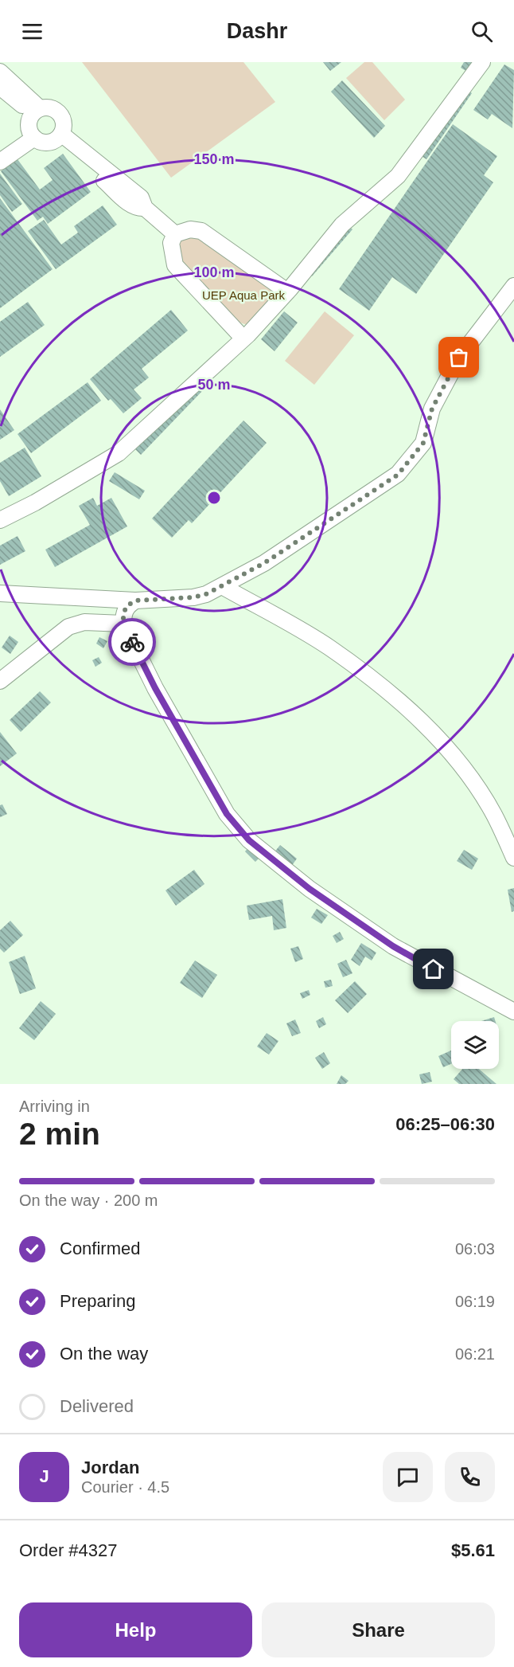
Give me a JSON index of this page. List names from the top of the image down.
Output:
{
  "parks": ["UEP Aqua Park"],
  "page": {
    "header": "Dashr",
    "heading": ["2 min", "Arriving in", "06:25–06:30"],
    "panel": [
      "Jordan",
      "Courier · 4.5",
      "Order #4327",
      "$5.61"
    ],
    "bar": "On the way · 200 m",
    "list": [
      ["Confirmed", "06:03"],
      ["Preparing", "06:19"],
      ["On the way", "06:21"],
      "Delivered"
    ],
    "round": "J",
    "buttons": ["Help", "Share"]
  },
  "rings": ["150 m", "100 m", "50 m"]
}
